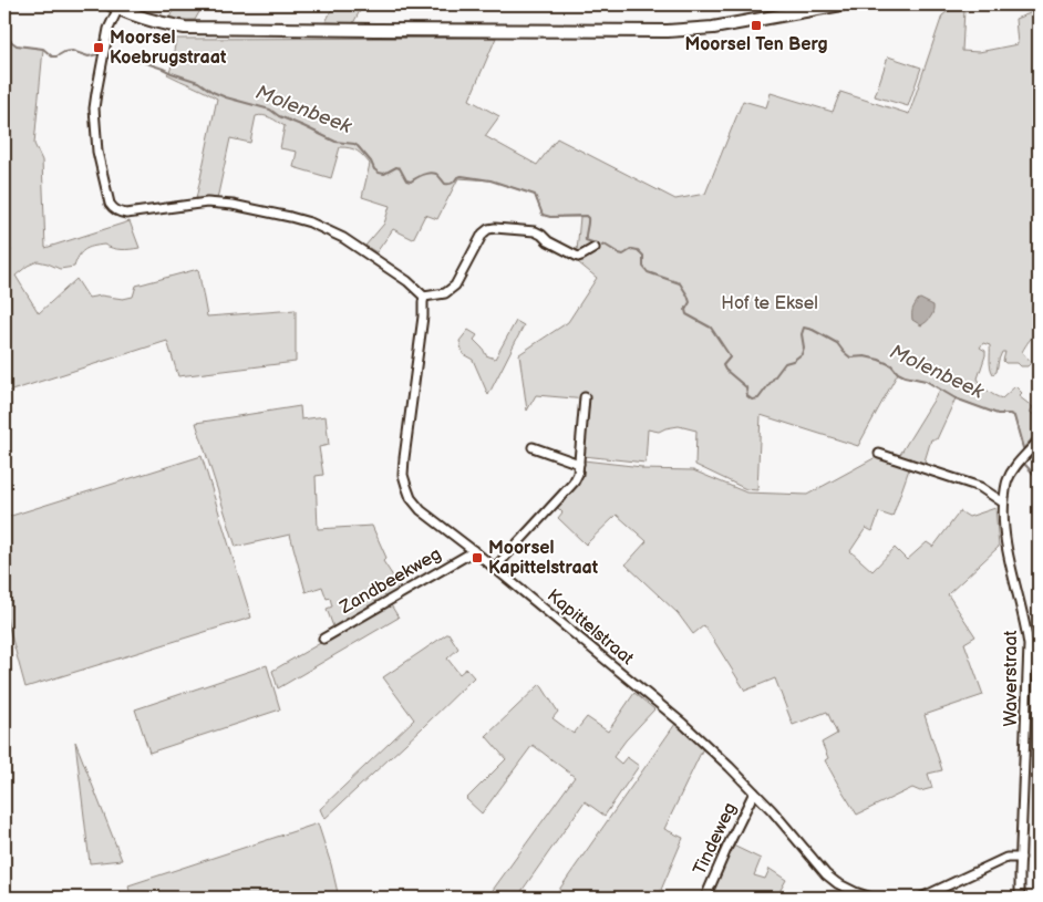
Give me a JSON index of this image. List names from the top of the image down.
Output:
{
  "streets": {
    "street": [
      "Zandbeekweg",
      "Kapittelstraat",
      "Waverstraat",
      "Tindeweg"
    ]
  },
  "crossings": [
    ["Zandbeekweg", "Kapittelstraat"],
    ["Kapittelstraat", "Tindeweg"]
  ],
  "water": ["Molenbeek"],
  "parks": ["Hof te Eksel"],
  "places": {
    "transit": ["Moorsel Ten Berg", "Moorsel Koebrugstraat", "Moorsel Kapittelstraat"]
  }
}
